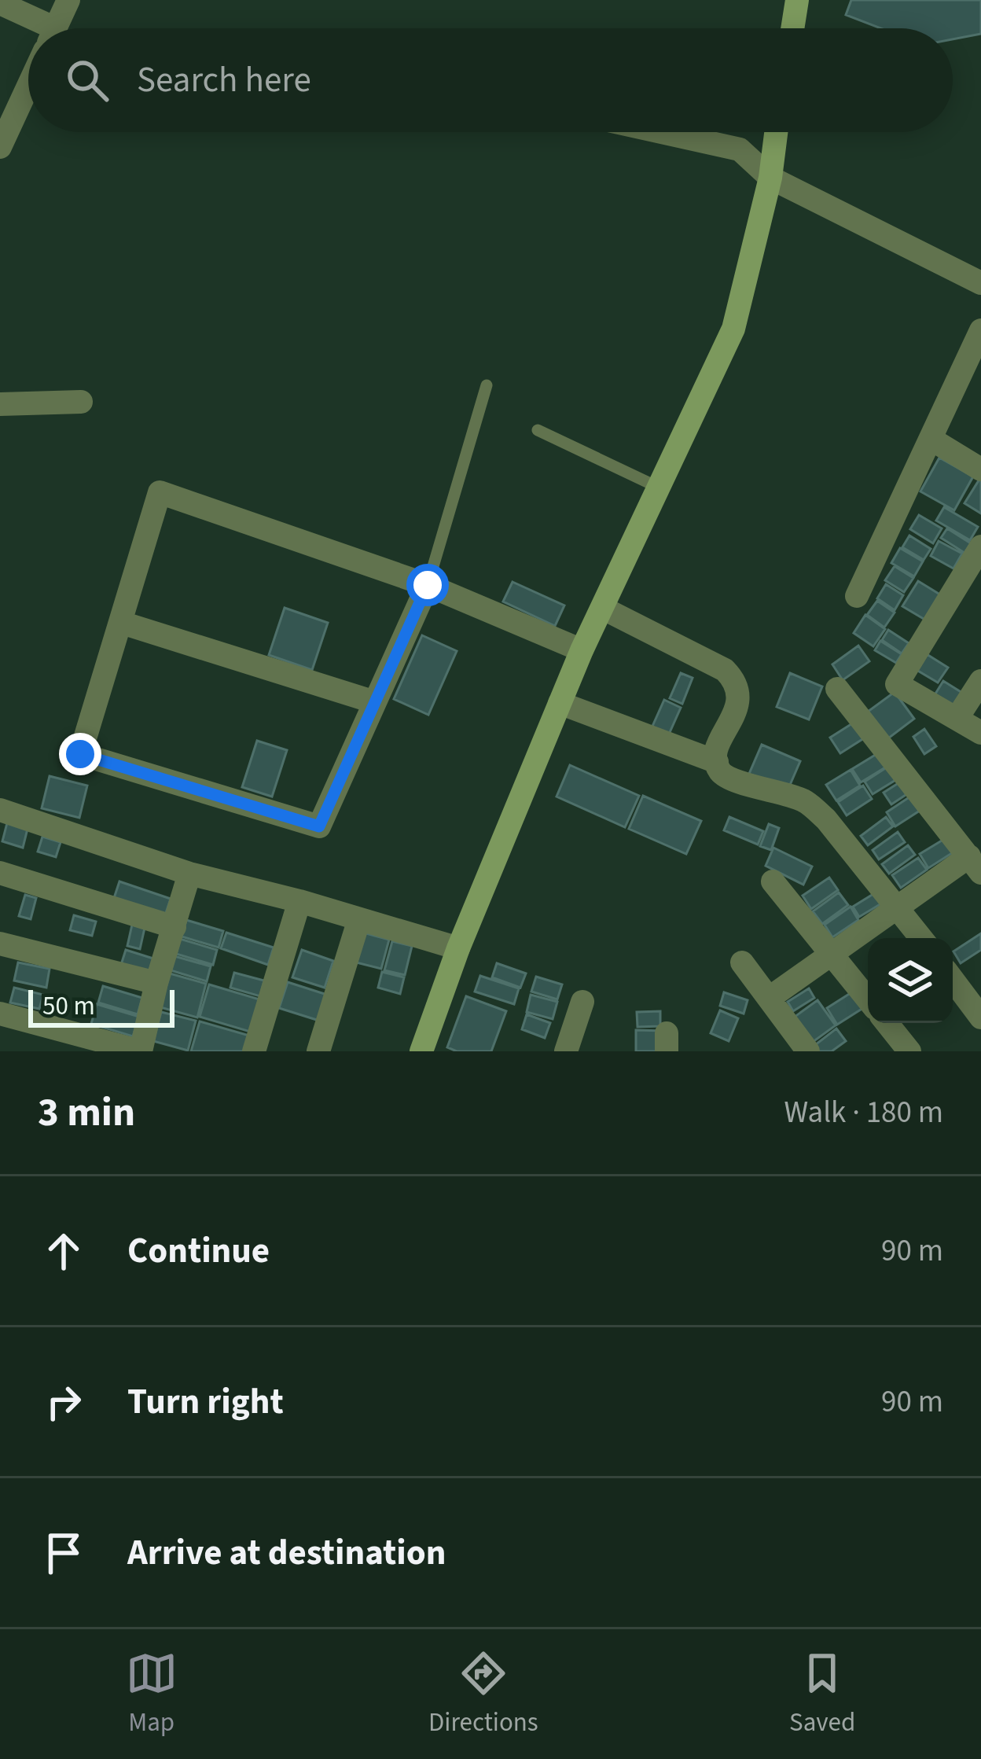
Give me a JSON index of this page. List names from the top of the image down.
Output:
{
  "scale_bar": "50 m",
  "page": {
    "search": "Search here",
    "scale": "50 m",
    "heading": ["3 min", "Walk · 180 m"],
    "list": [
      ["Continue", "90 m"],
      ["Turn right", "90 m"],
      "Arrive at destination"
    ],
    "nav": ["Map", "Directions", "Saved"]
  }
}
